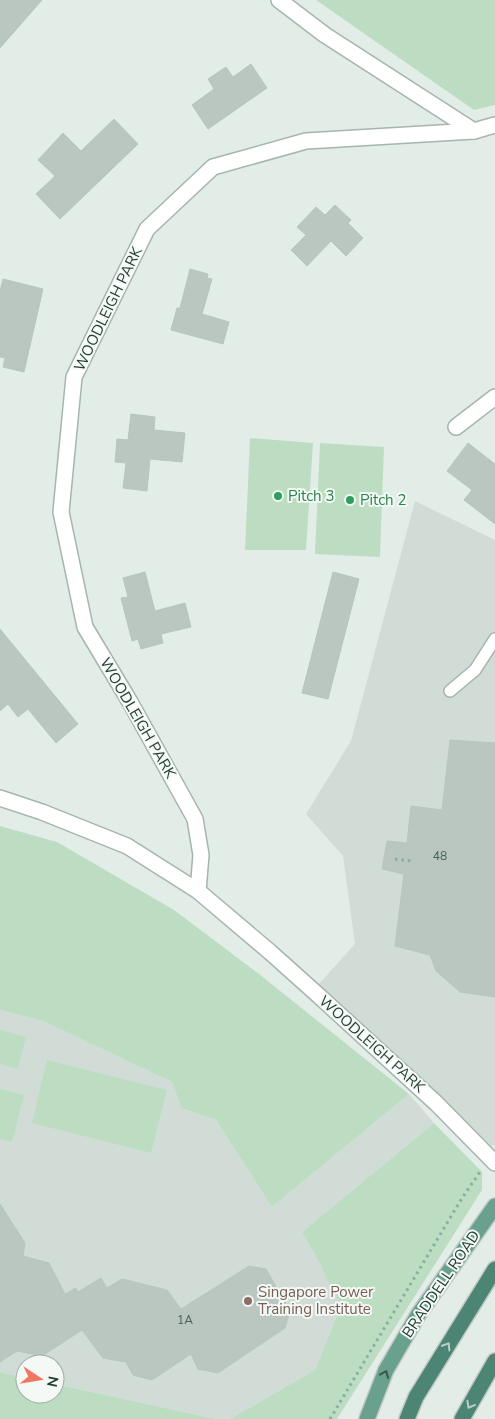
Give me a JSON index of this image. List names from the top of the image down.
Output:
{
  "streets": {
    "main road": ["BRADDELL ROAD"],
    "street": ["WOODLEIGH PARK"]
  },
  "one_way": ["BRADDELL ROAD"],
  "places": ["Pitch 3", "Pitch 2", "Singapore Power Training Institute"],
  "house_numbers": ["48", "1A"],
  "north": "right"
}
